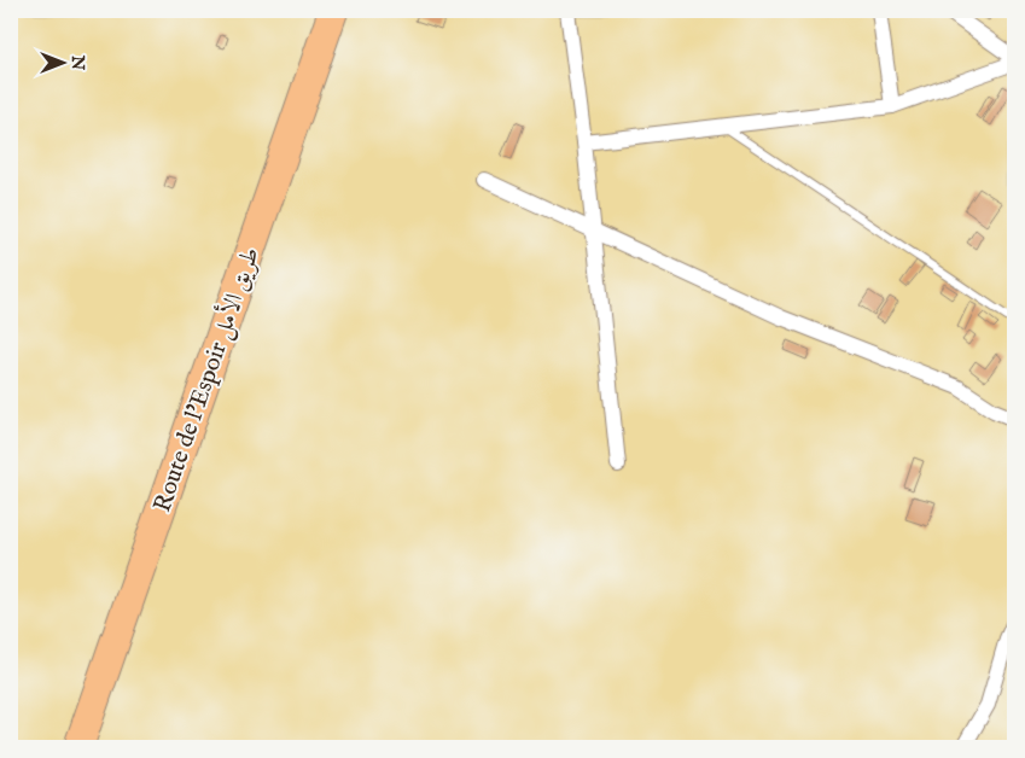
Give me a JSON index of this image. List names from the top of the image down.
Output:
{
  "streets": {
    "highway": ["Route de l’Espoir طريق الأمل"]
  },
  "north": "right"
}
